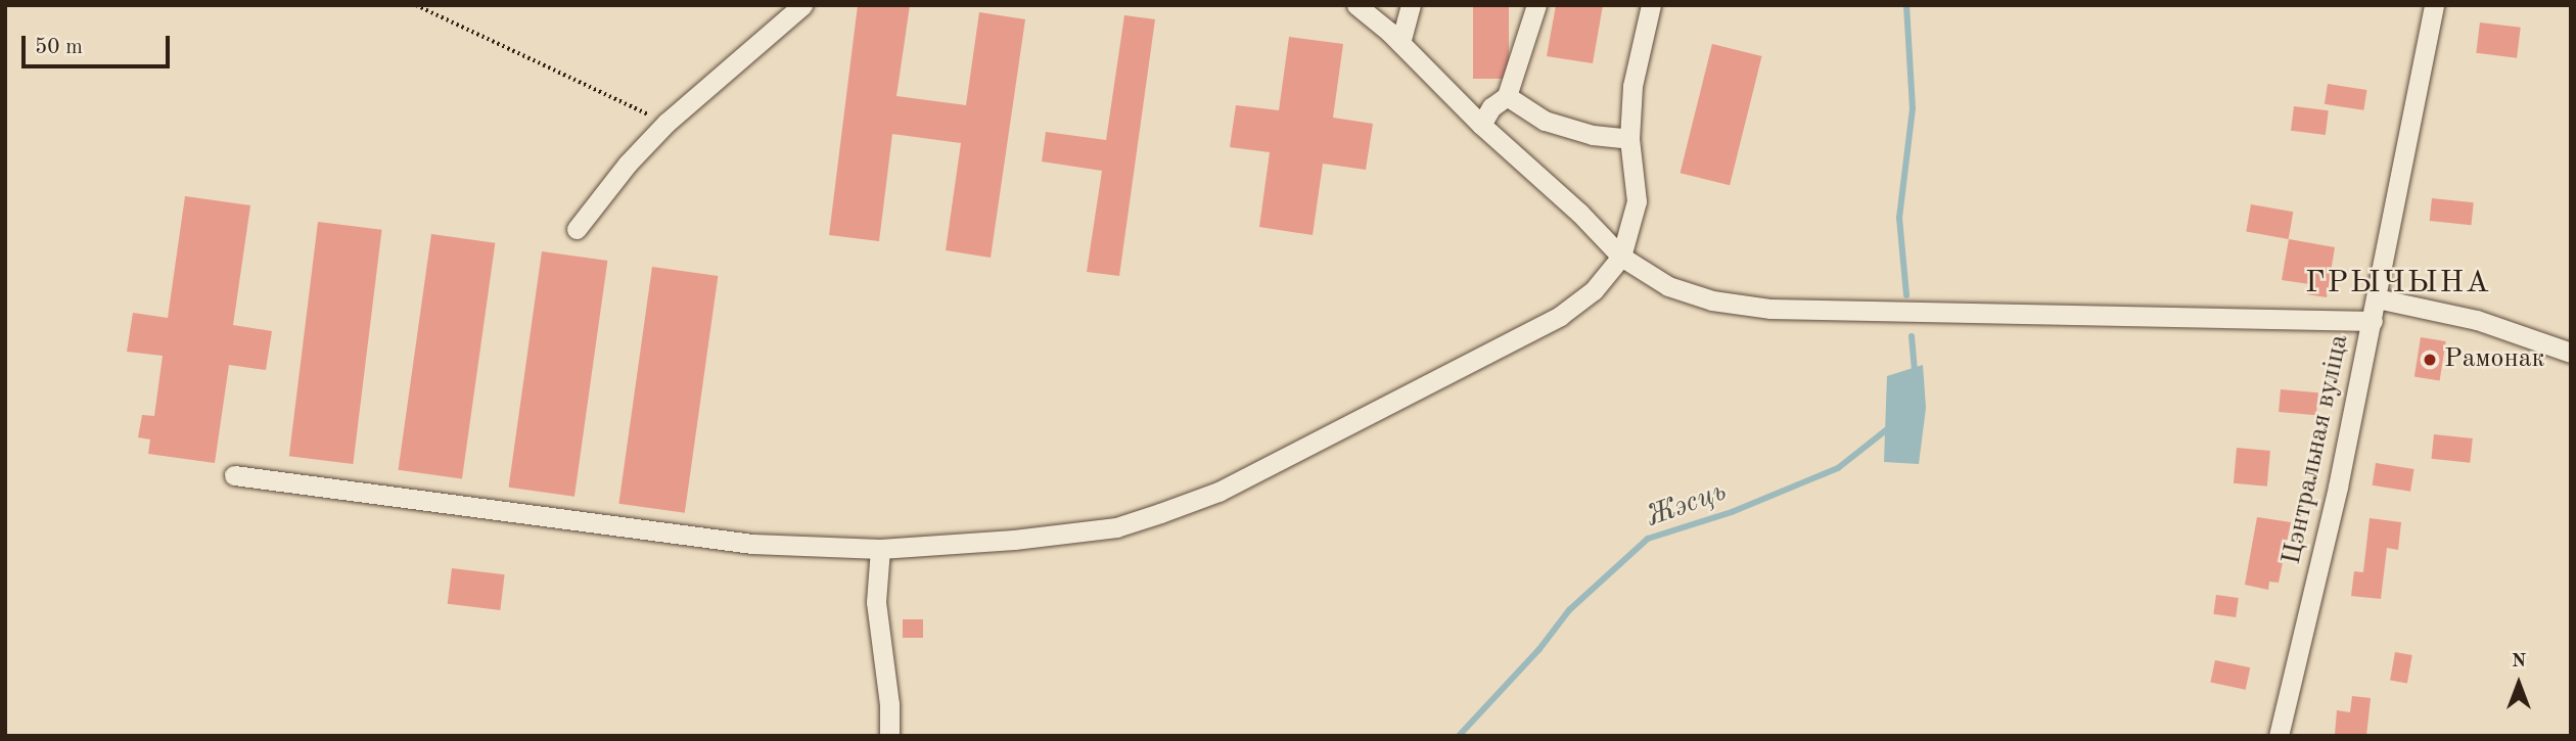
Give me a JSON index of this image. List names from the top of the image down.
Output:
{
  "streets": {
    "street": ["Цэнтральная вуліца"]
  },
  "districts": ["ГРЫЧЫНА"],
  "water": ["Жэсць"],
  "places": ["Рамонак"],
  "scale_bar": "50 m",
  "north": "top"
}
